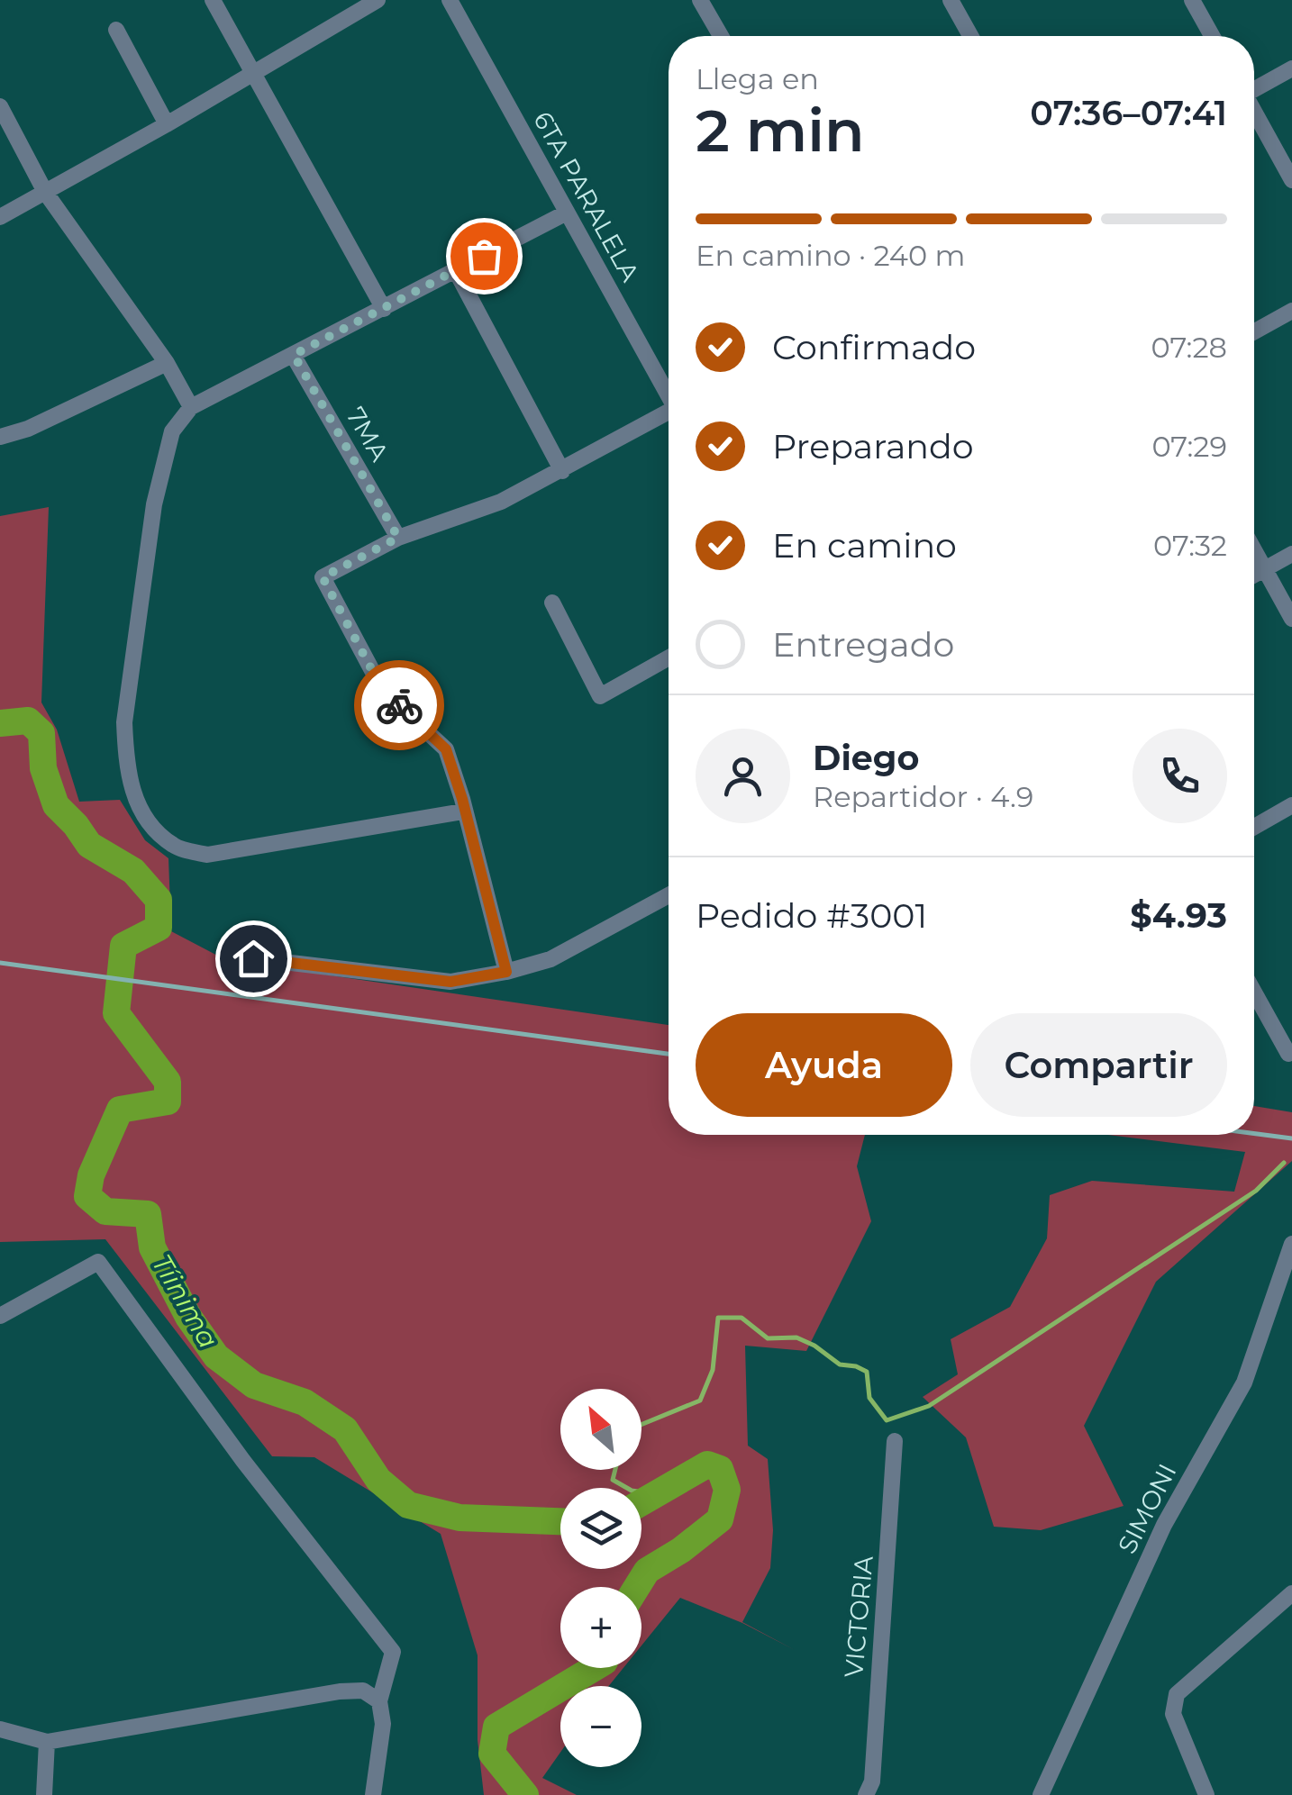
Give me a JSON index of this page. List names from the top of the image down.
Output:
{
  "streets": {
    "street": [
      "6TA PARALELA",
      "7MA",
      "SIMONI",
      "VICTORIA"
    ]
  },
  "water": ["Tíinima"],
  "north": "top left",
  "page": {
    "heading": ["2 min", "Llega en", "07:36–07:41"],
    "panel": [
      "Diego",
      "Repartidor · 4.9",
      "Pedido #3001",
      "$4.93"
    ],
    "bar": "En camino · 240 m",
    "list": [
      ["Confirmado", "07:28"],
      ["Preparando", "07:29"],
      ["En camino", "07:32"],
      "Entregado"
    ],
    "buttons": ["Ayuda", "Compartir"],
    "map_buttons": ["+", "−"]
  }
}
